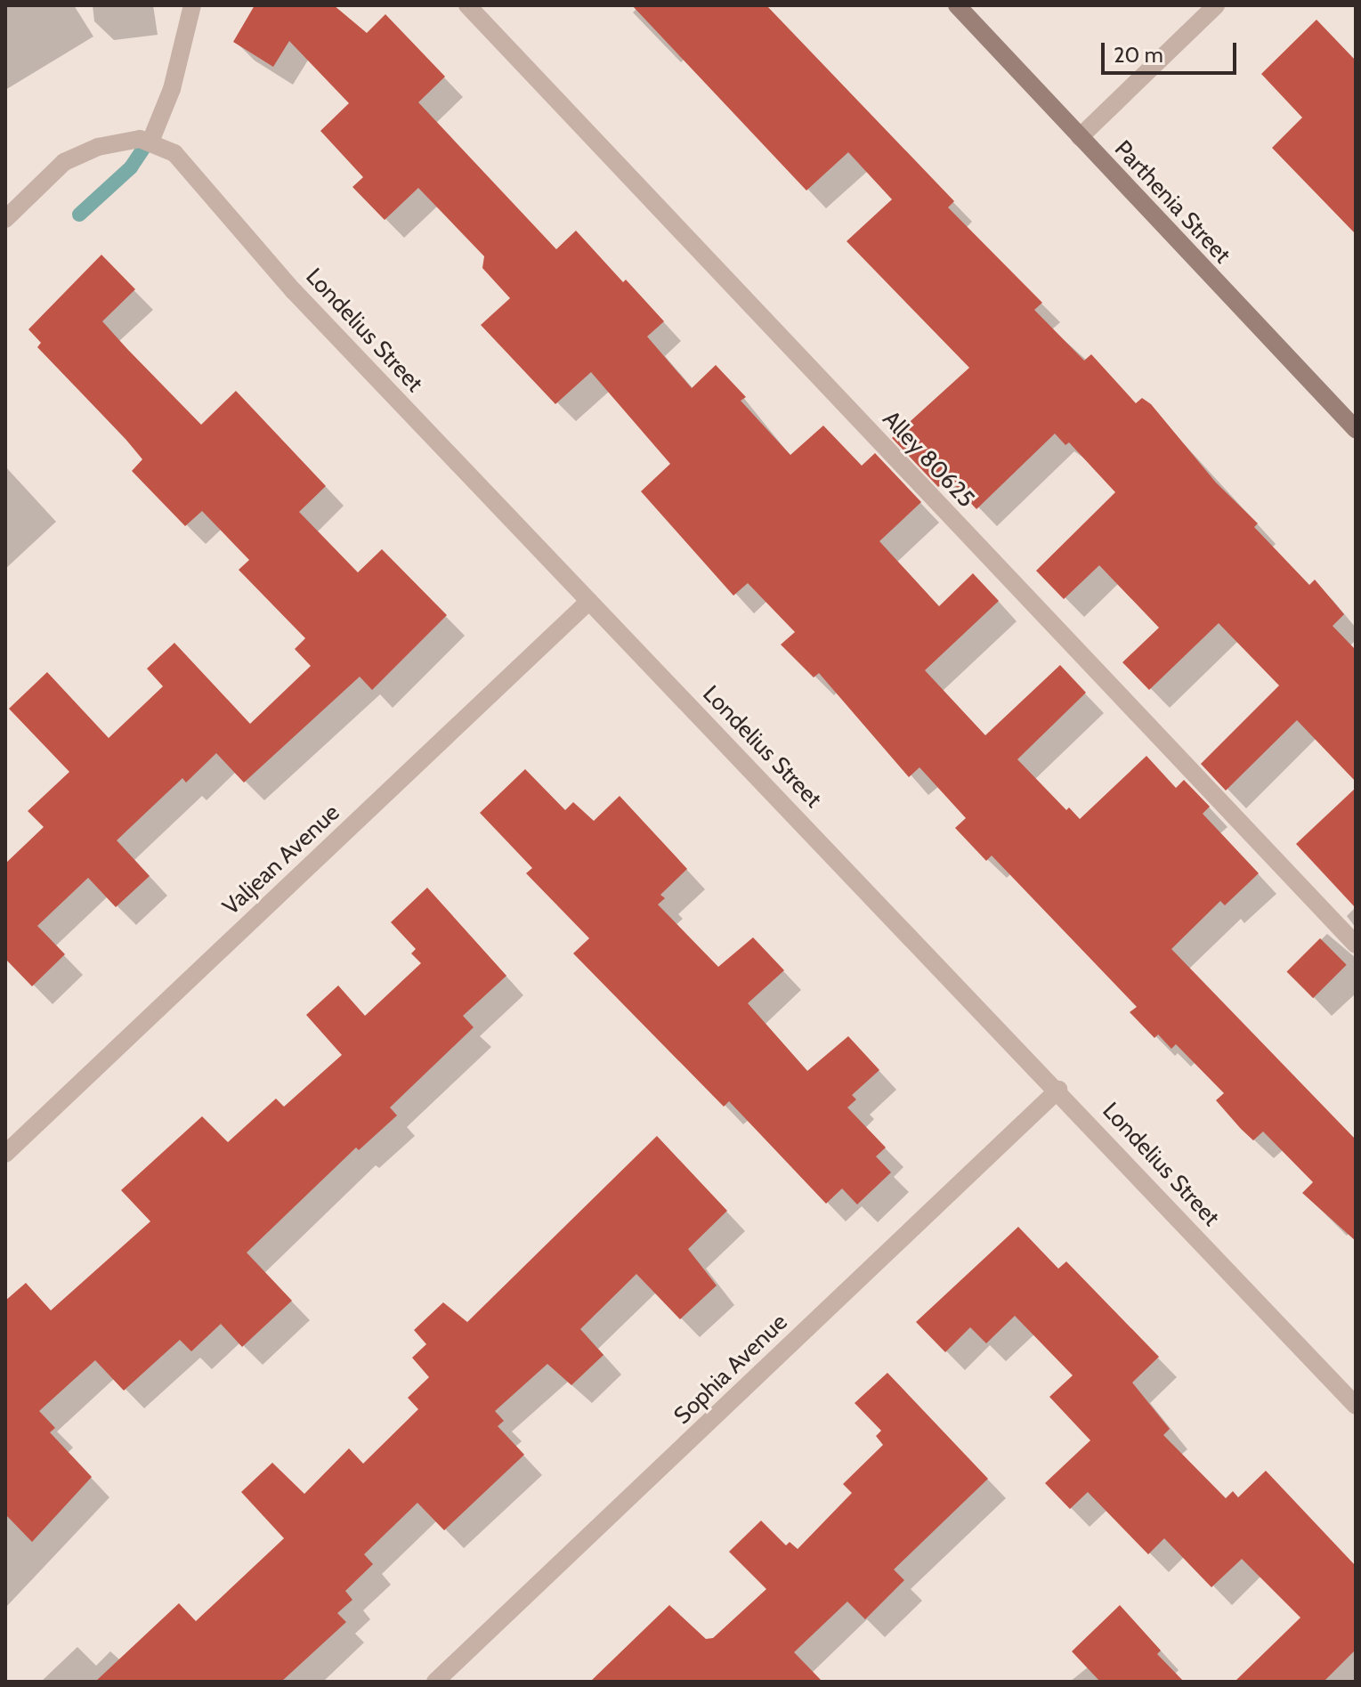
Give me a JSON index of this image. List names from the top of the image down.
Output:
{
  "streets": {
    "main road": ["Parthenia Street"],
    "street": [
      "Londelius Street",
      "Alley 80625",
      "Valjean Avenue",
      "Sophia Avenue"
    ]
  },
  "crossings": [
    ["Londelius Street", "Valjean Avenue"],
    ["Londelius Street", "Sophia Avenue"]
  ],
  "scale_bar": "20 m"
}
